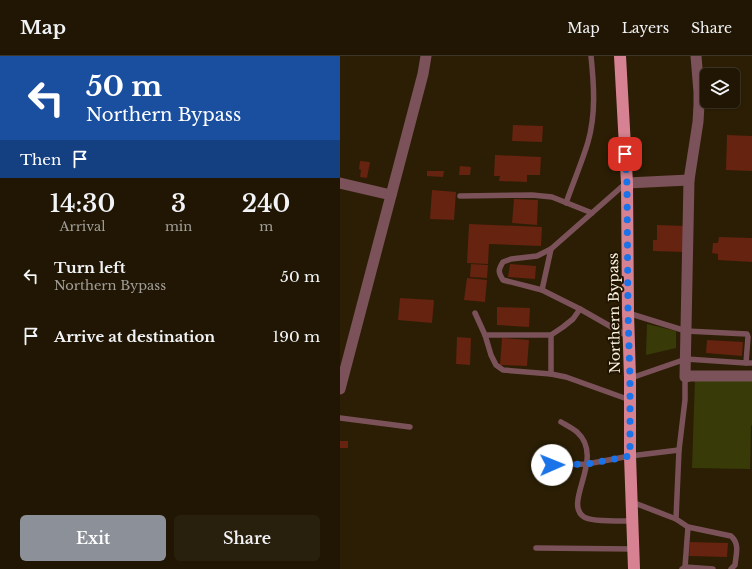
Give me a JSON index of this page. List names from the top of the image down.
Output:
{
  "streets": {
    "main road": ["Northern Bypass"]
  },
  "page": {
    "header": "Map",
    "nav": ["Map", "Layers", "Share"],
    "turn": ["50 m", "Northern Bypass"],
    "then": "Then",
    "eta": [
      "14:30",
      "Arrival",
      "3",
      "min",
      "240",
      "m"
    ],
    "list": [
      {
        "name": "Turn left",
        "note": "Northern Bypass",
        "value": "50 m"
      },
      {
        "name": "Arrive at destination",
        "value": "190 m"
      }
    ],
    "buttons": ["Exit", "Share"]
  }
}
